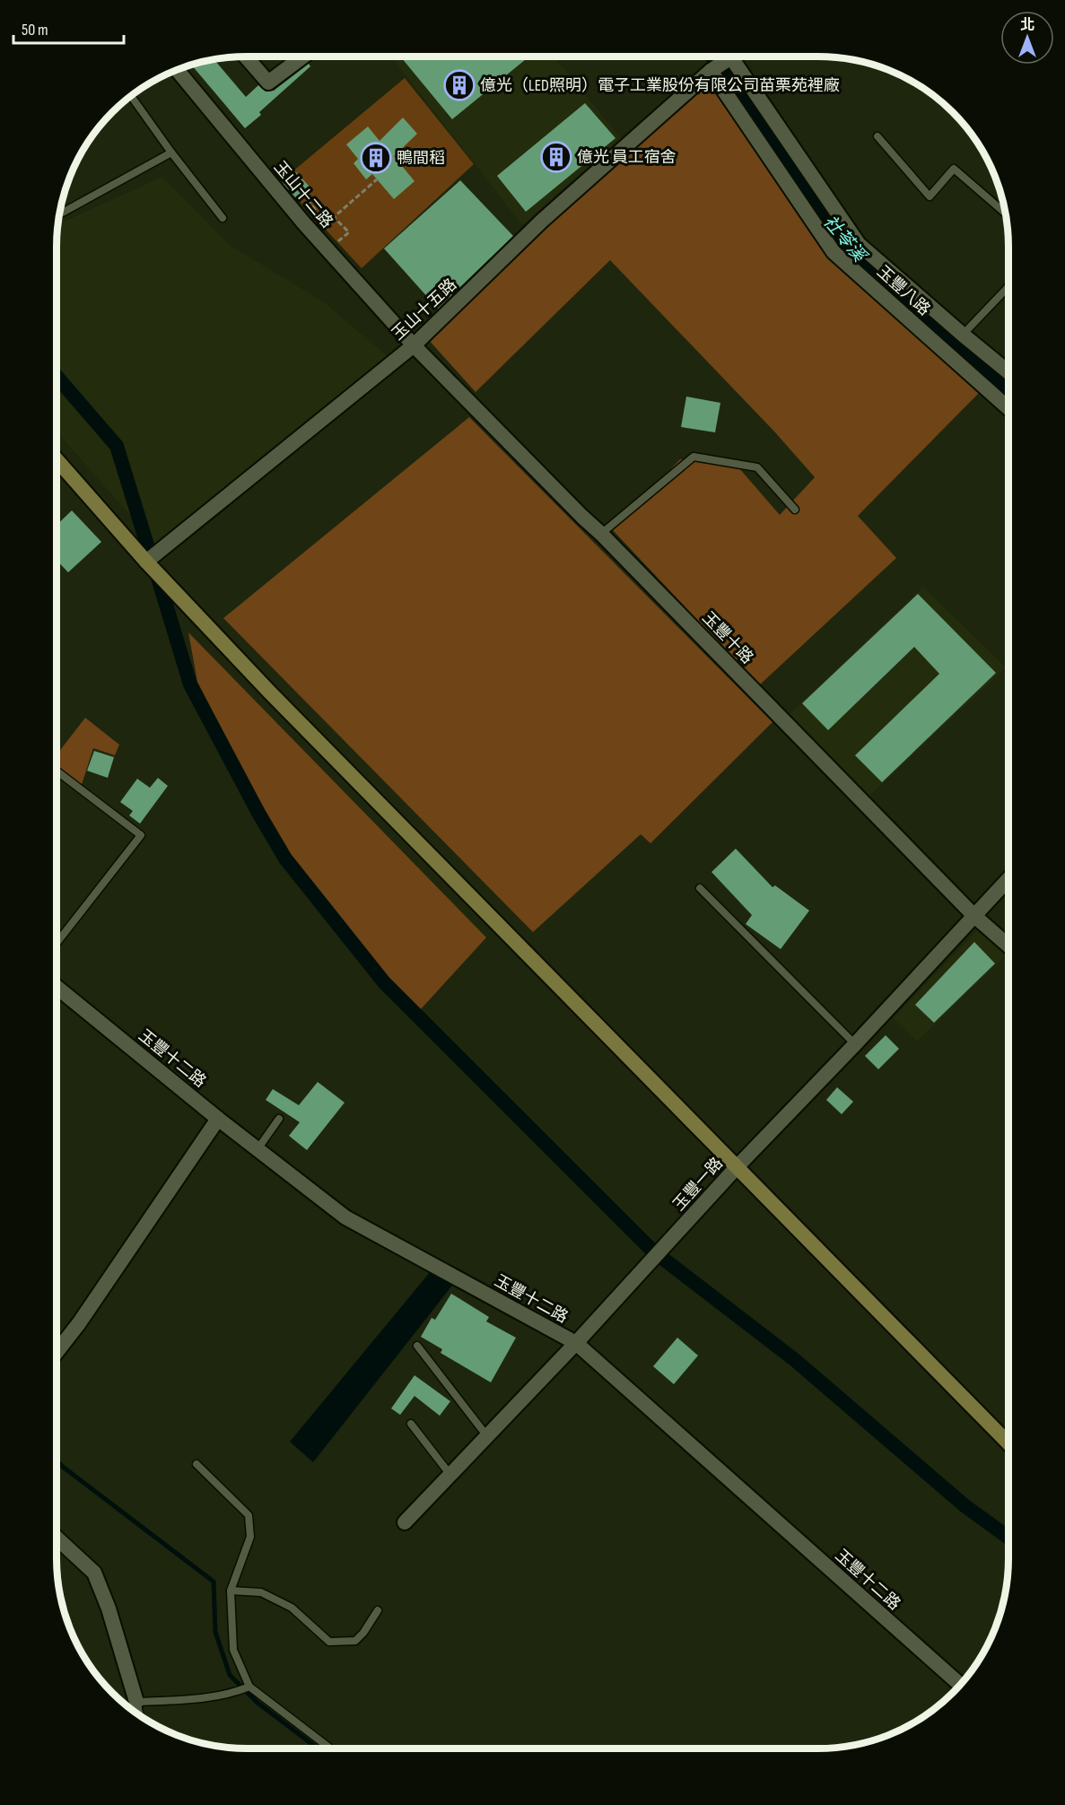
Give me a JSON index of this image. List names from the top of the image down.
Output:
{
  "streets": {
    "street": [
      "玉山十二路",
      "玉豐八路",
      "玉山十五路",
      "玉豐十路",
      "玉豐十二路",
      "玉豐一路"
    ]
  },
  "crossings": [
    ["玉山十二路", "玉山十五路"],
    ["玉山十二路", "玉豐十路"],
    ["玉豐八路", "玉山十五路"],
    ["玉山十五路", "玉豐十路"],
    ["玉豐十路", "玉豐一路"],
    ["玉豐十二路", "玉豐一路"]
  ],
  "water": ["社苓溪"],
  "places": {
    "building": ["億光（LED照明）電子工業股份有限公司苗栗苑裡廠", "億光 員工宿舍", "鴨間稻"]
  },
  "scale_bar": "50 m",
  "north": "top"
}
